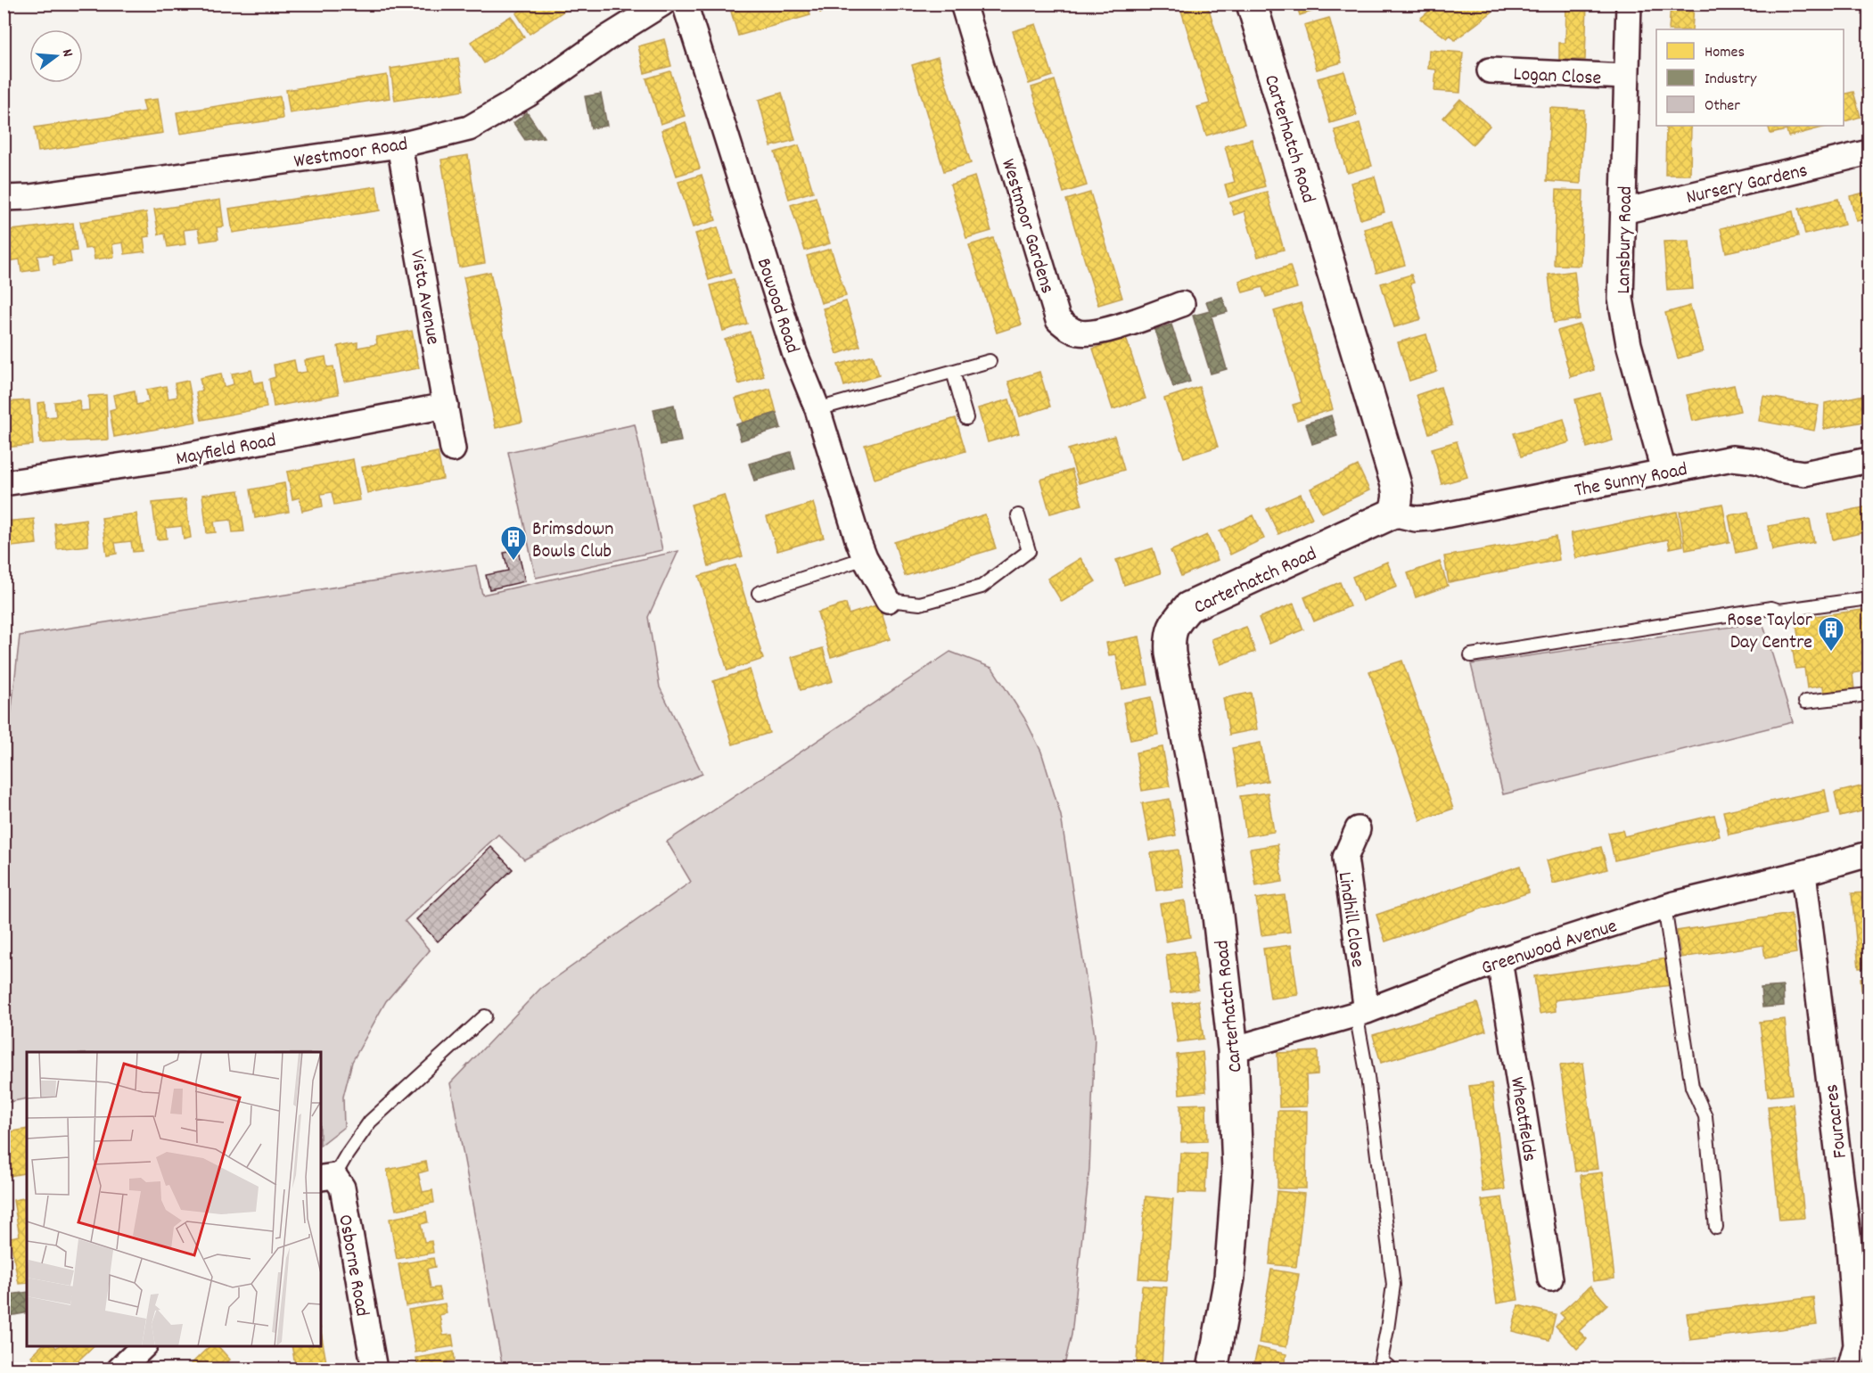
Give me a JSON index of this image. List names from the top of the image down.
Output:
{
  "streets": {
    "street": [
      "Logan Close",
      "Carterhatch Road",
      "Westmoor Road",
      "Nursery Gardens",
      "Westmoor Gardens",
      "Lansbury Road",
      "Vista Avenue",
      "Bowood Road",
      "Mayfield Road",
      "The Sunny Road",
      "Lindhill Close",
      "Greenwood Avenue",
      "Wheatfields",
      "Fouracres",
      "Osborne Road"
    ]
  },
  "crossings": [
    ["Logan Close", "Lansbury Road"],
    ["Carterhatch Road", "The Sunny Road"],
    ["Carterhatch Road", "Greenwood Avenue"],
    ["Westmoor Road", "Vista Avenue"],
    ["Nursery Gardens", "Lansbury Road"],
    ["Lansbury Road", "The Sunny Road"],
    ["Vista Avenue", "Mayfield Road"],
    ["Lindhill Close", "Greenwood Avenue"],
    ["Greenwood Avenue", "Wheatfields"],
    ["Greenwood Avenue", "Fouracres"]
  ],
  "places": {
    "building": ["Brimsdown Bowls Club", "Rose Taylor Day Centre"]
  },
  "legend": ["Homes", "Industry", "Other"],
  "north": "right"
}
